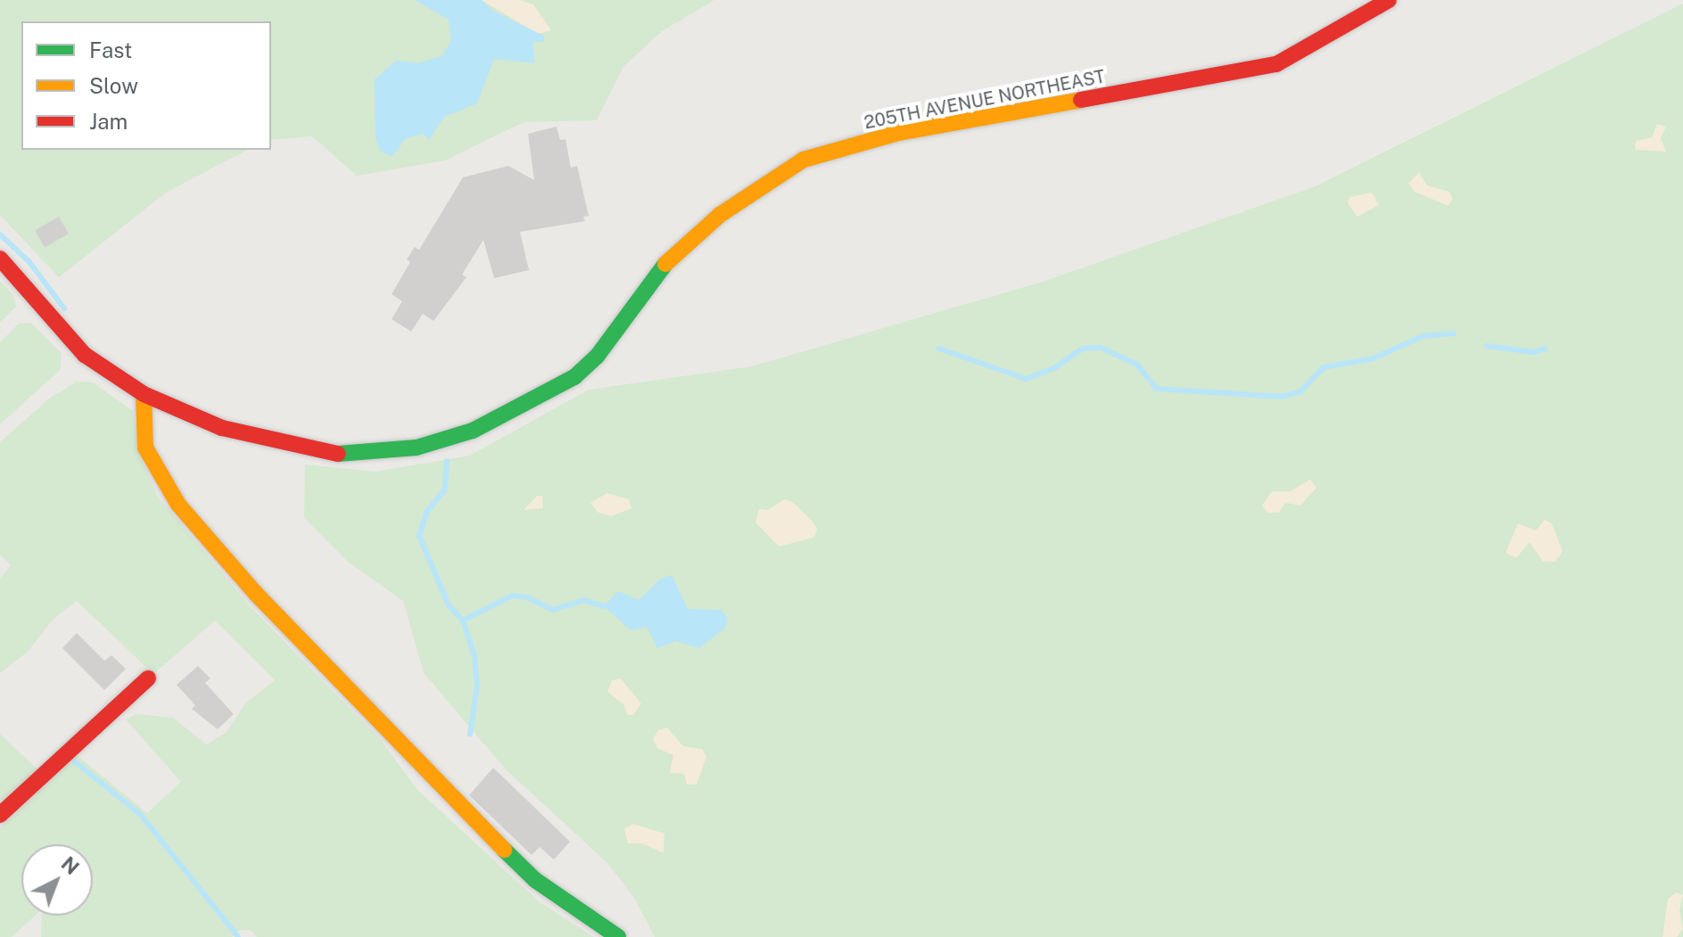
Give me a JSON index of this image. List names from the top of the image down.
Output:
{
  "streets": {
    "street": ["205TH AVENUE NORTHEAST"]
  },
  "legend": ["Fast", "Slow", "Jam"],
  "north": "top right"
}
